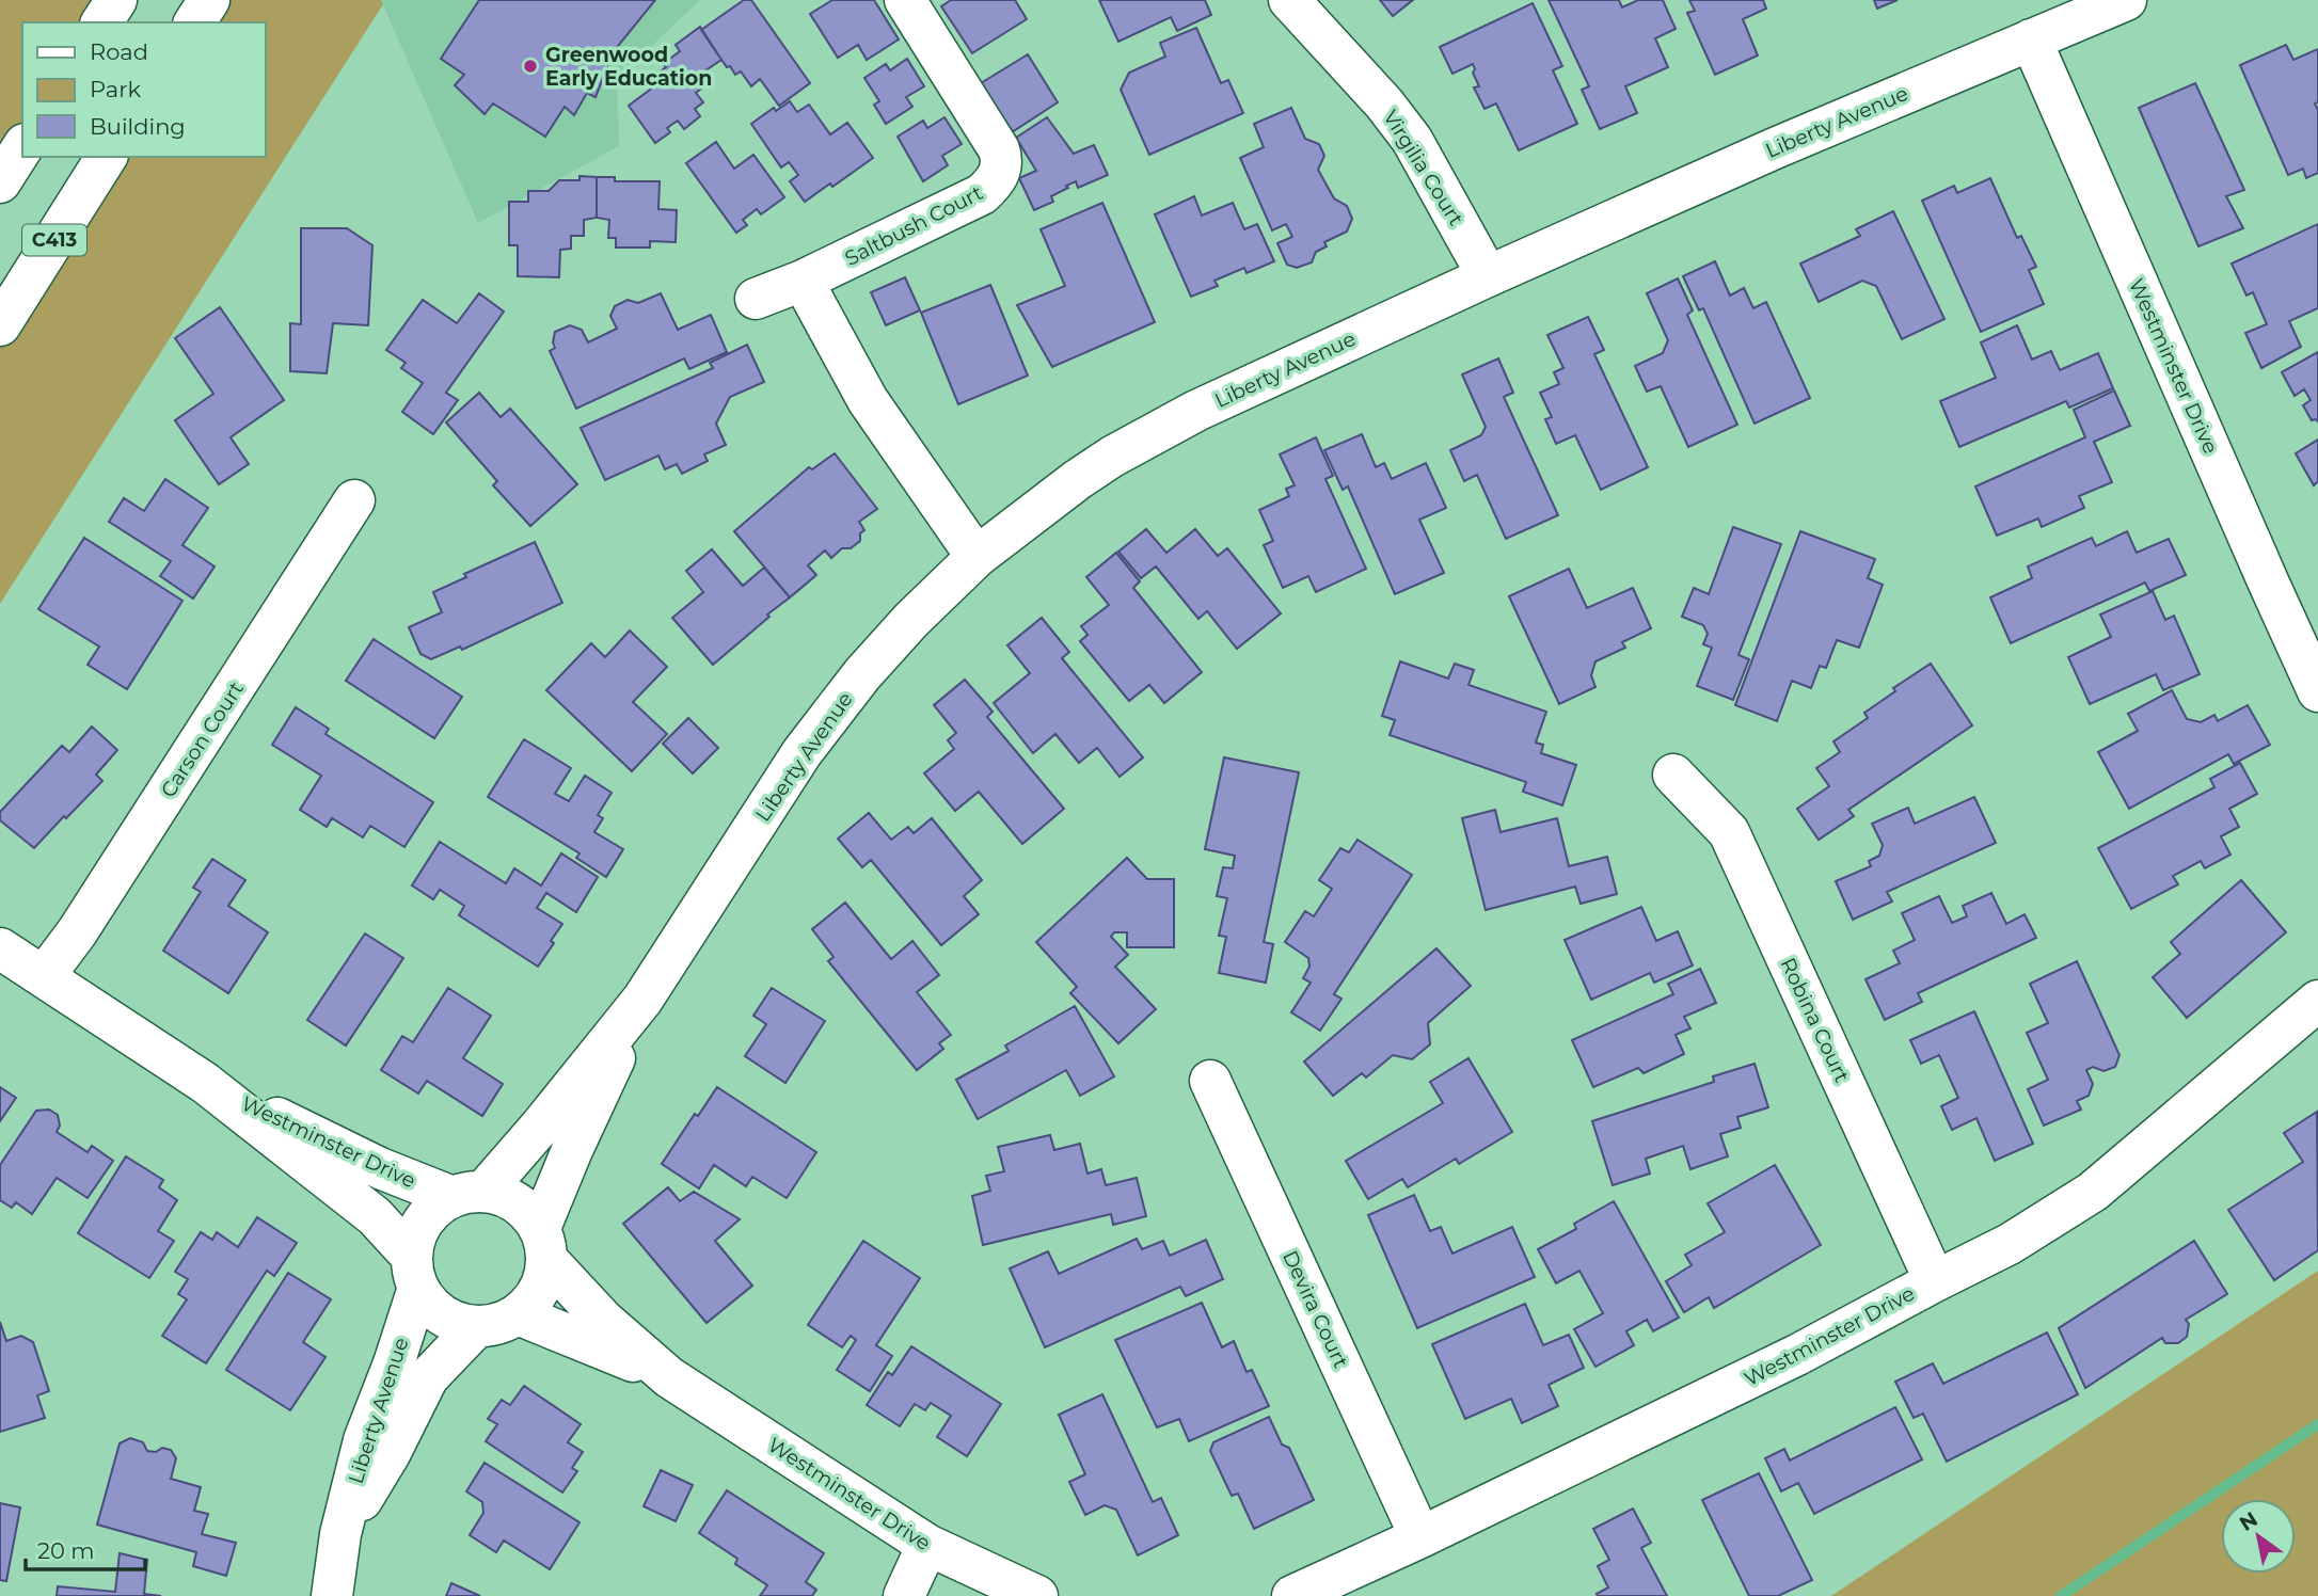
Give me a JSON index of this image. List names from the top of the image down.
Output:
{
  "streets": {
    "street": [
      "Liberty Avenue",
      "Virgilia Court",
      "Saltbush Court",
      "C413",
      "Westminster Drive",
      "Carson Court",
      "Robina Court",
      "Devira Court"
    ]
  },
  "crossings": [
    ["Liberty Avenue", "Virgilia Court"],
    ["Liberty Avenue", "Westminster Drive"],
    ["Westminster Drive", "Carson Court"],
    ["Westminster Drive", "Robina Court"],
    ["Westminster Drive", "Devira Court"]
  ],
  "places": ["Greenwood Early Education"],
  "legend": ["Road", "Park", "Building"],
  "scale_bar": "20 m",
  "north": "top left"
}
